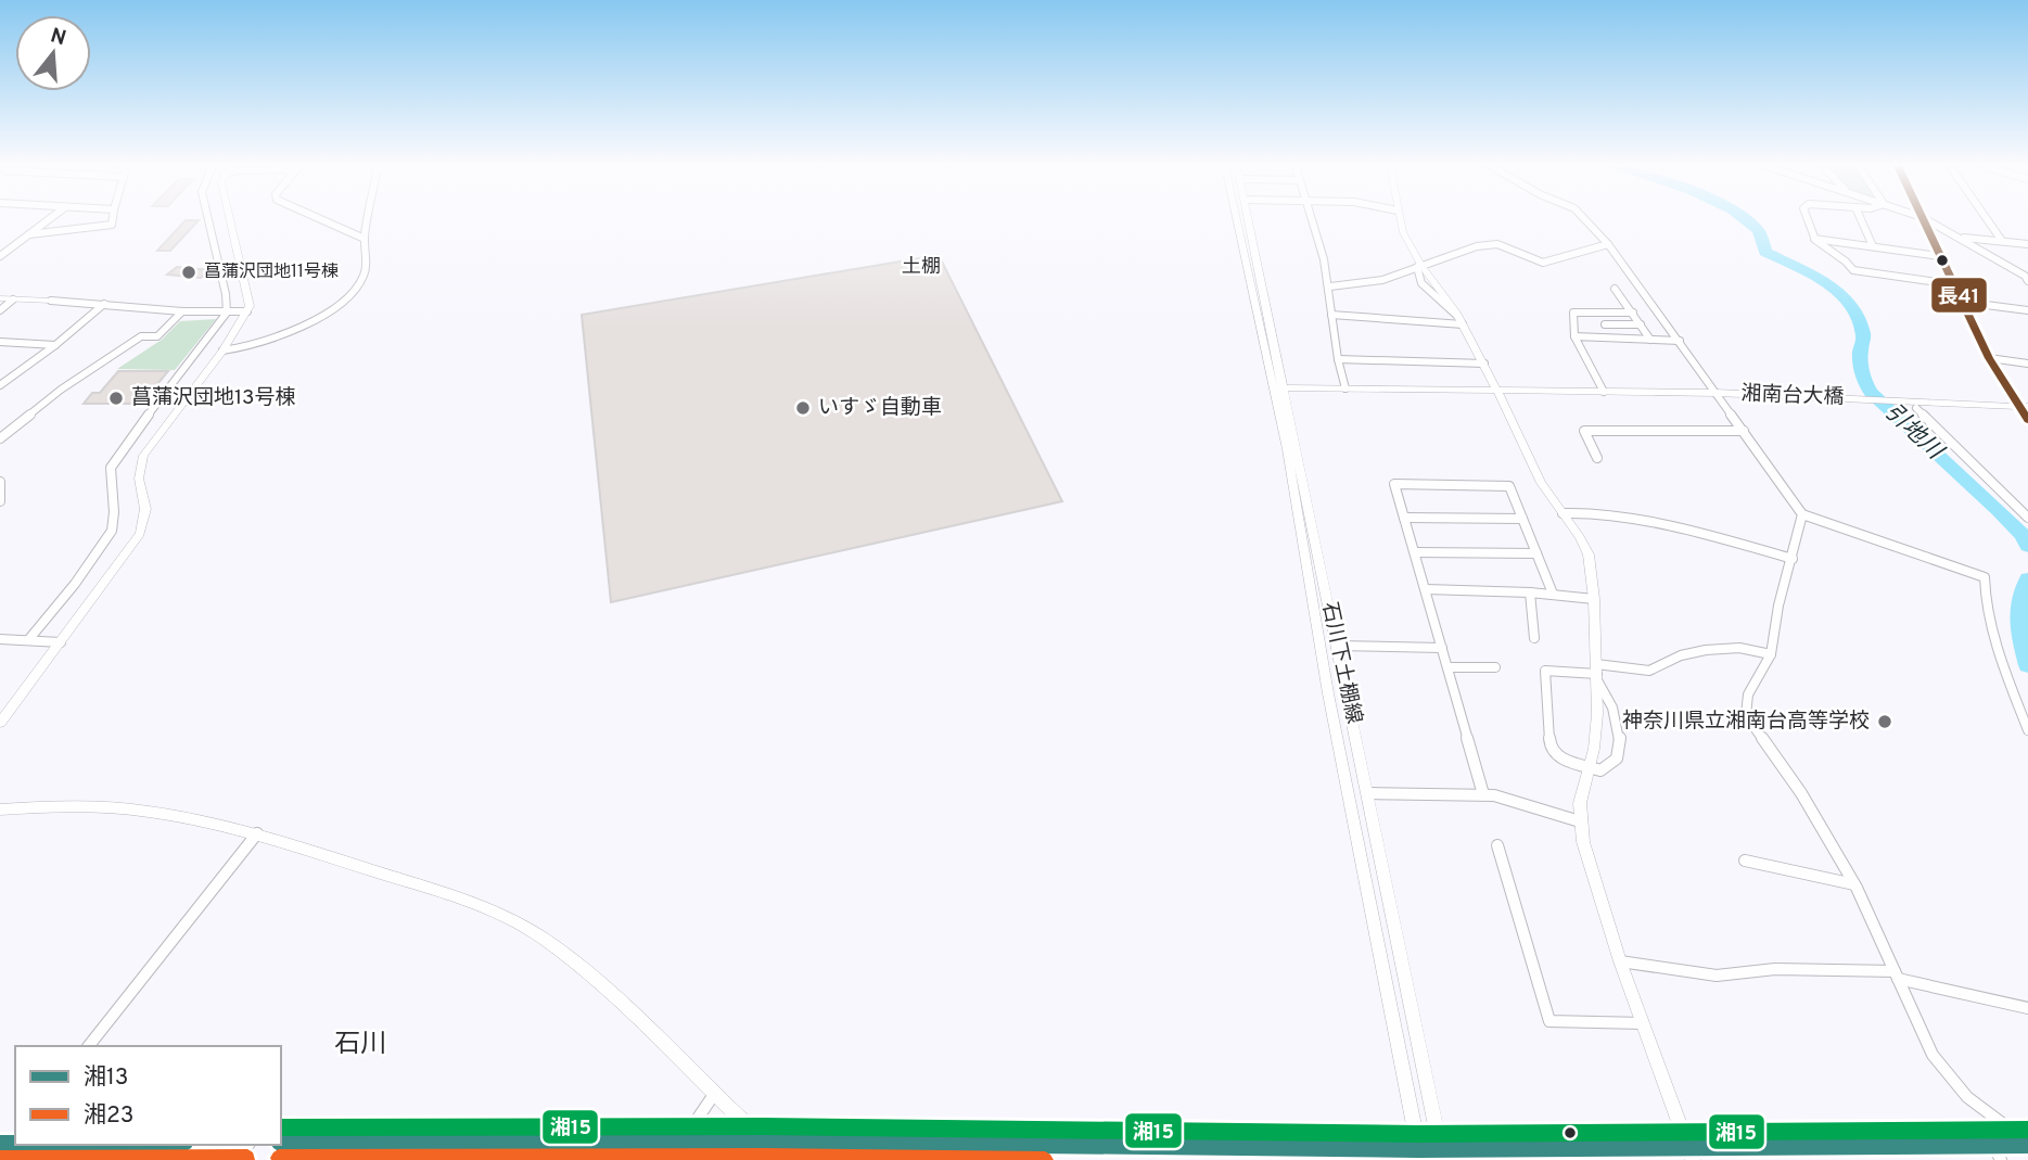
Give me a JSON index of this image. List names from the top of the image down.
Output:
{
  "streets": {
    "street": ["湘南台大橋", "石川下土棚線"]
  },
  "crossings": [
    ["湘南台大橋", "石川下土棚線"]
  ],
  "districts": ["土棚", "石川"],
  "water": ["引地川"],
  "places": [
    "菖蒲沢団地11号棟",
    "菖蒲沢団地13号棟",
    "いすゞ自動車",
    "神奈川県立湘南台高等学校"
  ],
  "lines": [
    "transit line 長41",
    "transit line 湘15",
    "transit line 湘13",
    "transit line 湘23"
  ],
  "legend": ["湘13", "湘23"],
  "north": "top"
}
